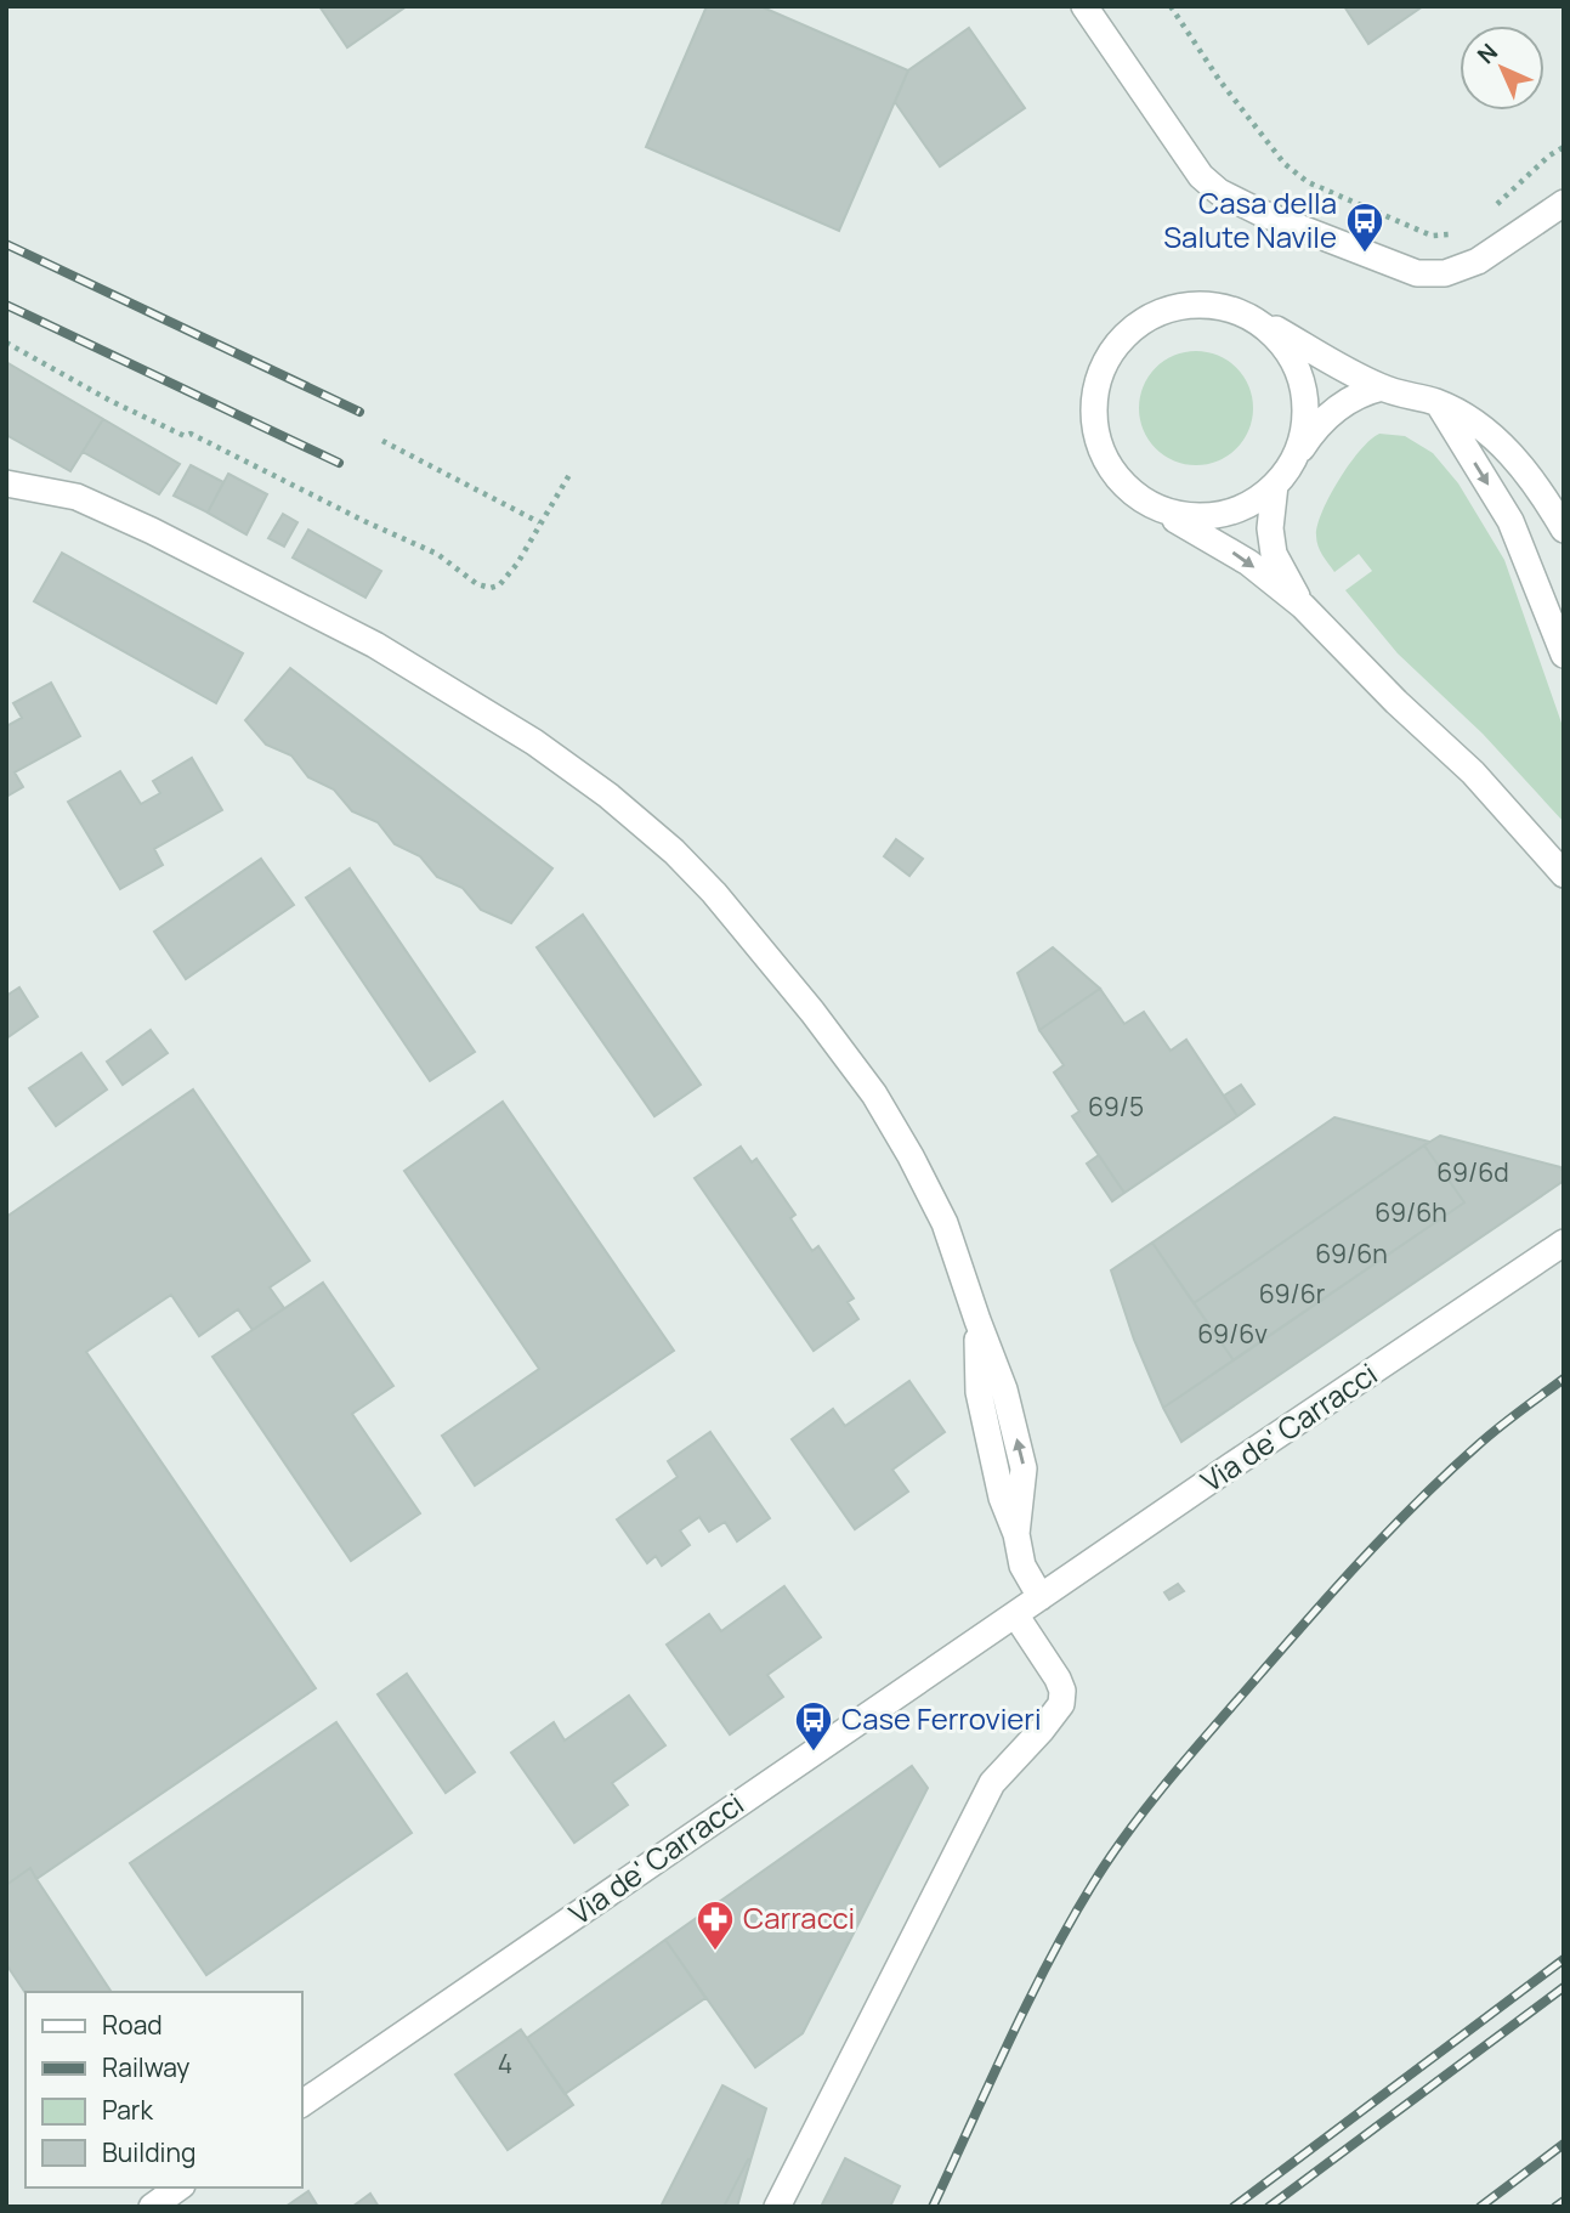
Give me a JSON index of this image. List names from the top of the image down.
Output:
{
  "streets": {
    "street": ["Via de' Carracci"]
  },
  "places": {
    "bus stop": ["Casa della Salute Navile", "Case Ferrovieri"],
    "pharmacy": ["Carracci"]
  },
  "house_numbers": [
    "69/5",
    "69/6d",
    "69/6h",
    "69/6n",
    "69/6r",
    "69/6v",
    "4"
  ],
  "legend": [
    "Road",
    "Railway",
    "Park",
    "Building"
  ],
  "north": "top left"
}
